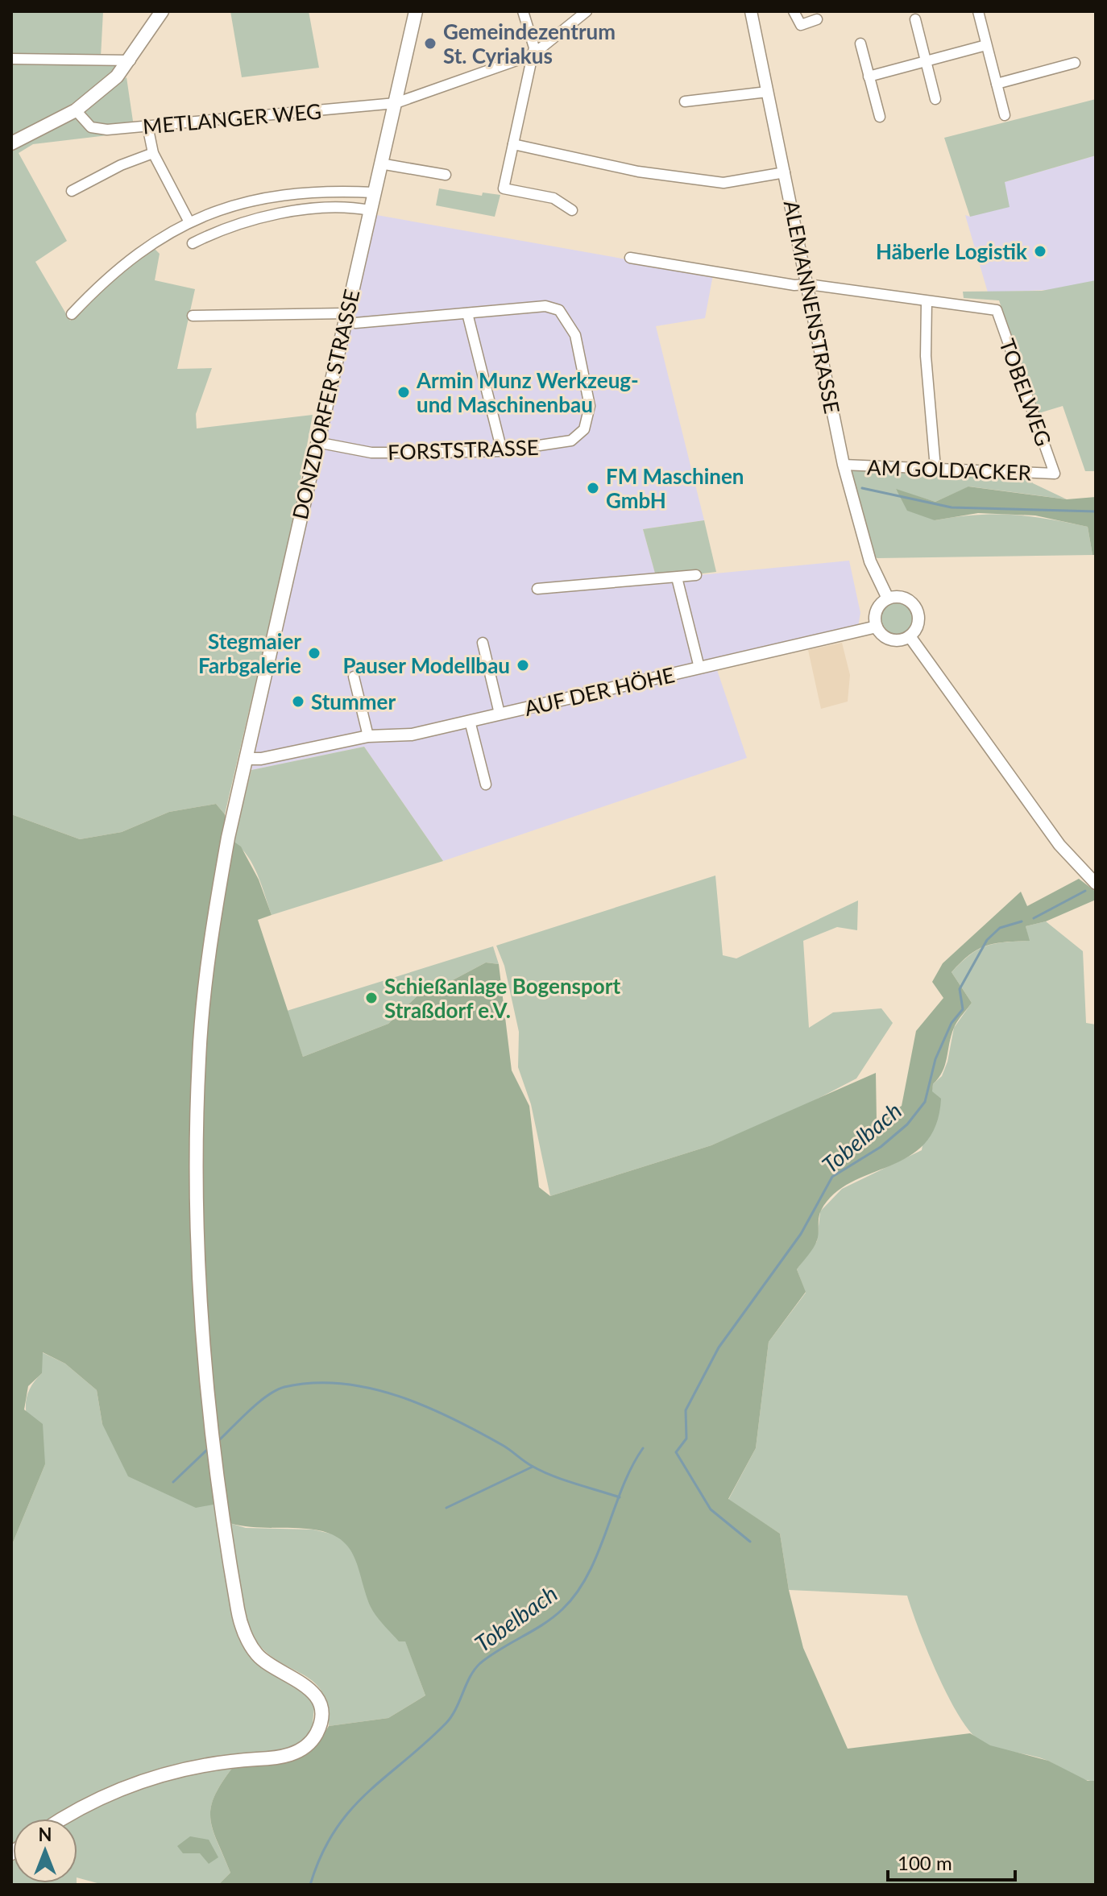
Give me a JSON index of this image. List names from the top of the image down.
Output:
{
  "streets": {
    "main road": ["DONZDORFER STRASSE"],
    "street": [
      "METLANGER WEG",
      "ALEMANNENSTRASSE",
      "TOBELWEG",
      "FORSTSTRASSE",
      "AM GOLDACKER",
      "AUF DER HÖHE"
    ]
  },
  "crossings": [
    ["METLANGER WEG", "DONZDORFER STRASSE"],
    ["ALEMANNENSTRASSE", "AM GOLDACKER"],
    ["ALEMANNENSTRASSE", "AUF DER HÖHE"],
    ["TOBELWEG", "AM GOLDACKER"],
    ["DONZDORFER STRASSE", "FORSTSTRASSE"],
    ["DONZDORFER STRASSE", "AUF DER HÖHE"]
  ],
  "water": ["Tobelbach"],
  "places": [
    "Gemeindezentrum St. Cyriakus",
    "Häberle Logistik",
    "Armin Munz Werkzeug- und Maschinenbau",
    "FM Maschinen GmbH",
    "Stegmaier Farbgalerie",
    "Pauser Modellbau",
    "Stummer",
    "Schießanlage Bogensport Straßdorf e.V."
  ],
  "scale_bar": "100 m",
  "north": "top"
}
